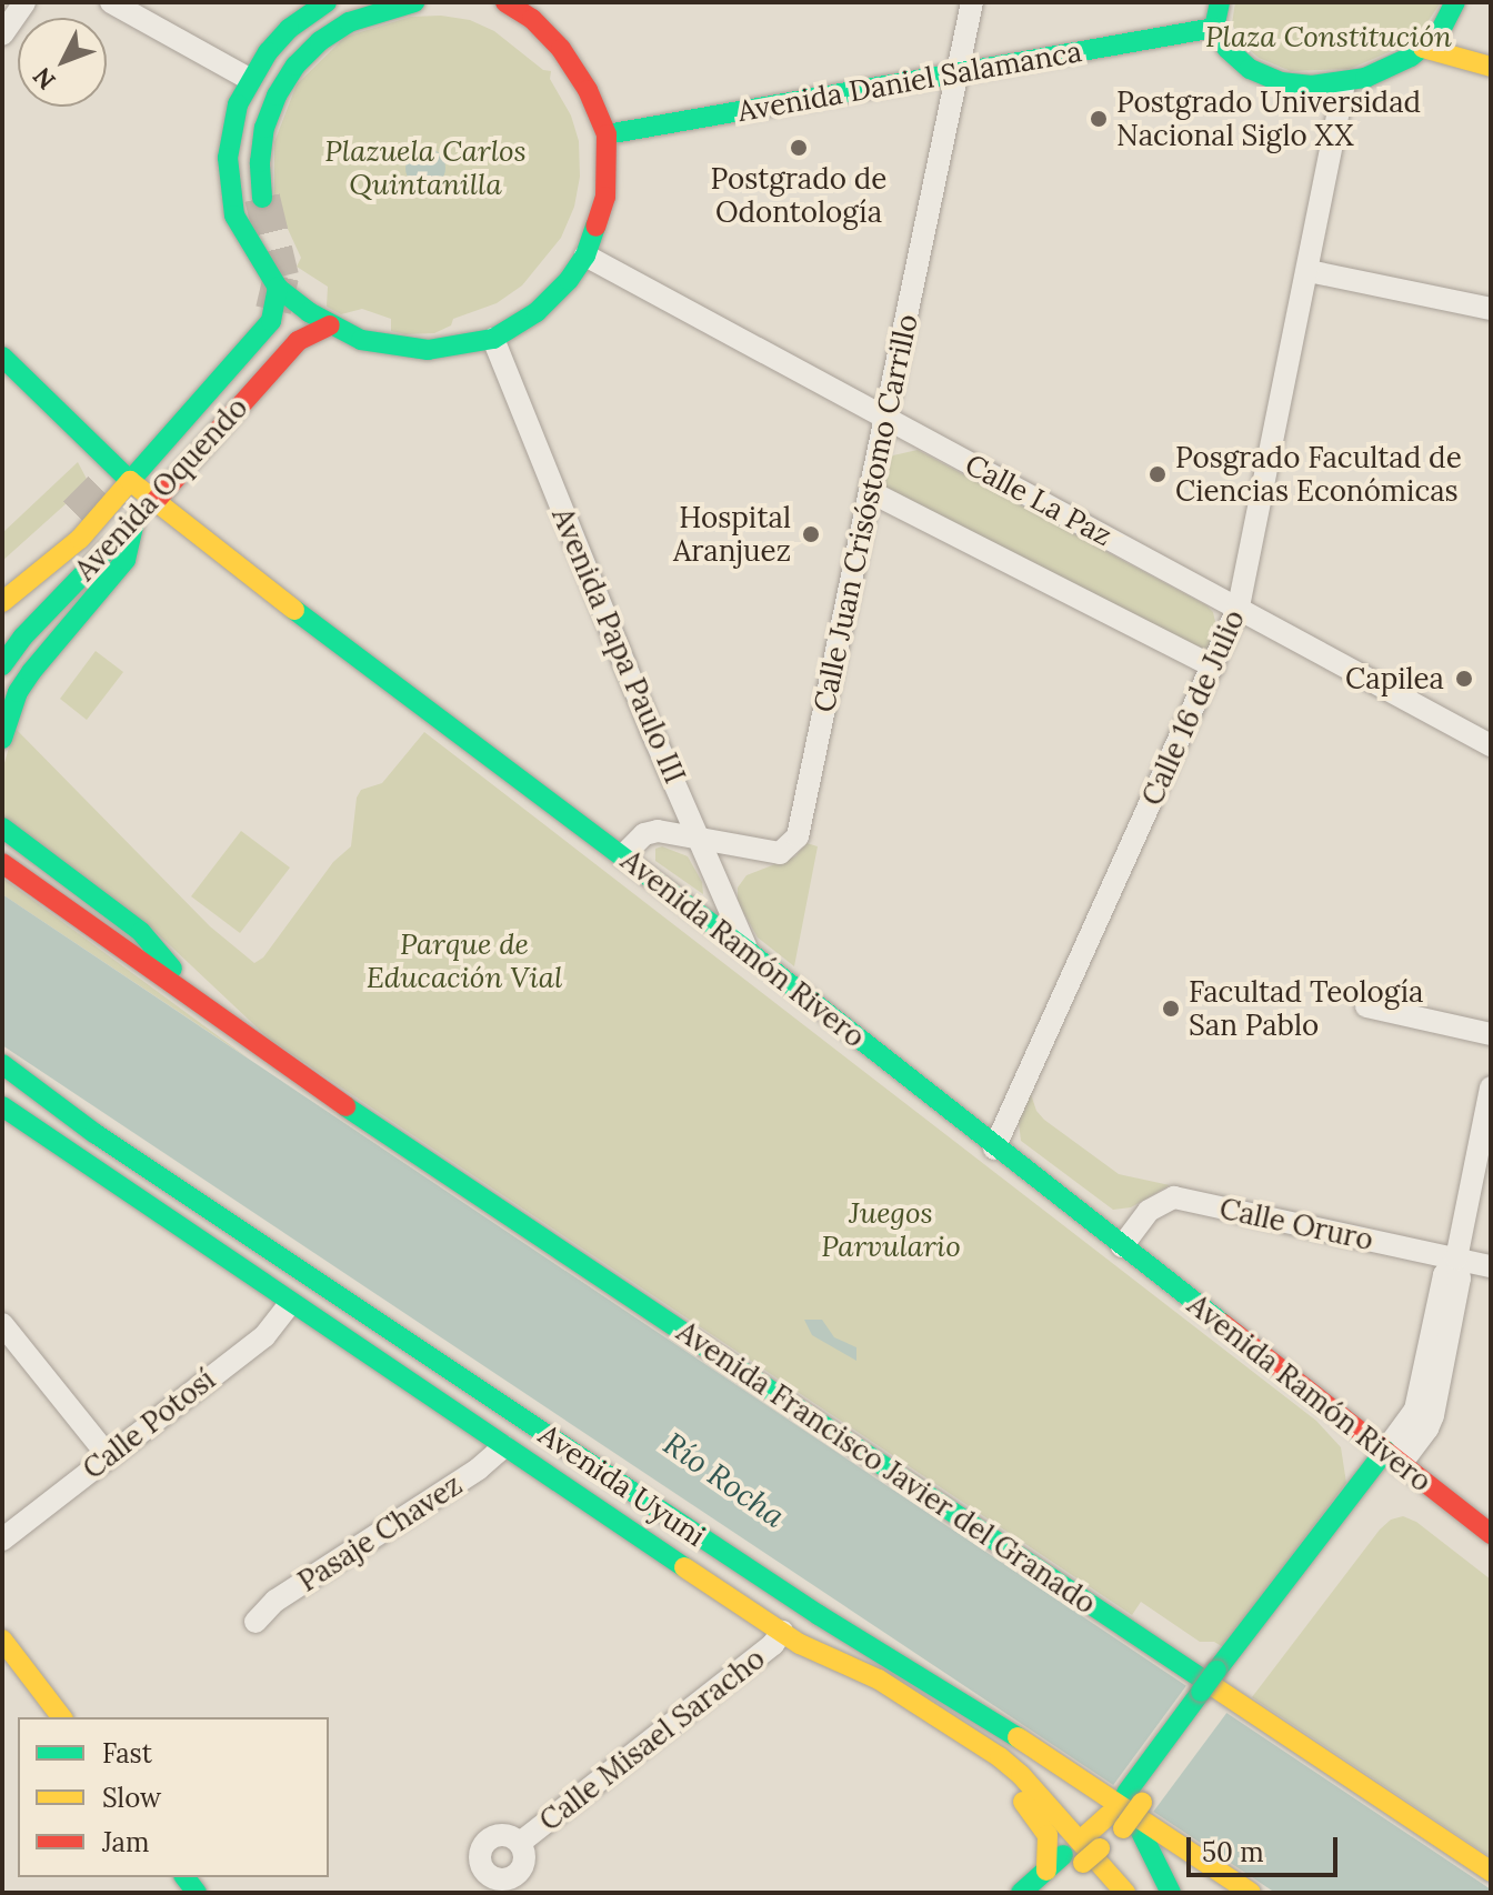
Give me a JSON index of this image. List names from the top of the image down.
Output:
{
  "streets": {
    "main road": [
      "Avenida Daniel Salamanca",
      "Avenida Oquendo",
      "Avenida Ramón Rivero",
      "Avenida Francisco Javier del Granado",
      "Avenida Uyuni"
    ],
    "street": [
      "Calle La Paz",
      "Calle Juan Crisóstomo Carrillo",
      "Avenida Papa Paulo III",
      "Calle 16 de Julio",
      "Calle Oruro",
      "Calle Potosí",
      "Pasaje Chavez",
      "Calle Misael Saracho"
    ]
  },
  "crossings": [
    ["Avenida Daniel Salamanca", "Calle Juan Crisóstomo Carrillo"],
    ["Avenida Oquendo", "Avenida Ramón Rivero"],
    ["Calle La Paz", "Calle Juan Crisóstomo Carrillo"],
    ["Calle La Paz", "Calle 16 de Julio"],
    ["Calle Juan Crisóstomo Carrillo", "Avenida Papa Paulo III"],
    ["Calle Juan Crisóstomo Carrillo", "Avenida Ramón Rivero"],
    ["Avenida Papa Paulo III", "Avenida Ramón Rivero"],
    ["Calle 16 de Julio", "Avenida Ramón Rivero"],
    ["Avenida Ramón Rivero", "Calle Oruro"],
    ["Calle Potosí", "Avenida Uyuni"],
    ["Avenida Uyuni", "Pasaje Chavez"],
    ["Avenida Uyuni", "Calle Misael Saracho"]
  ],
  "water": ["Río Rocha"],
  "parks": [
    "Plaza Constitución",
    "Plazuela Carlos Quintanilla",
    "Parque de Educación Vial",
    "Juegos Parvulario"
  ],
  "places": [
    "Postgrado Universidad Nacional Siglo XX",
    "Postgrado de Odontología",
    "Posgrado Facultad de Ciencias Económicas",
    "Hospital Aranjuez",
    "Capilea",
    "Facultad Teología San Pablo"
  ],
  "legend": ["Fast", "Slow", "Jam"],
  "scale_bar": "50 m",
  "north": "bottom left"
}
